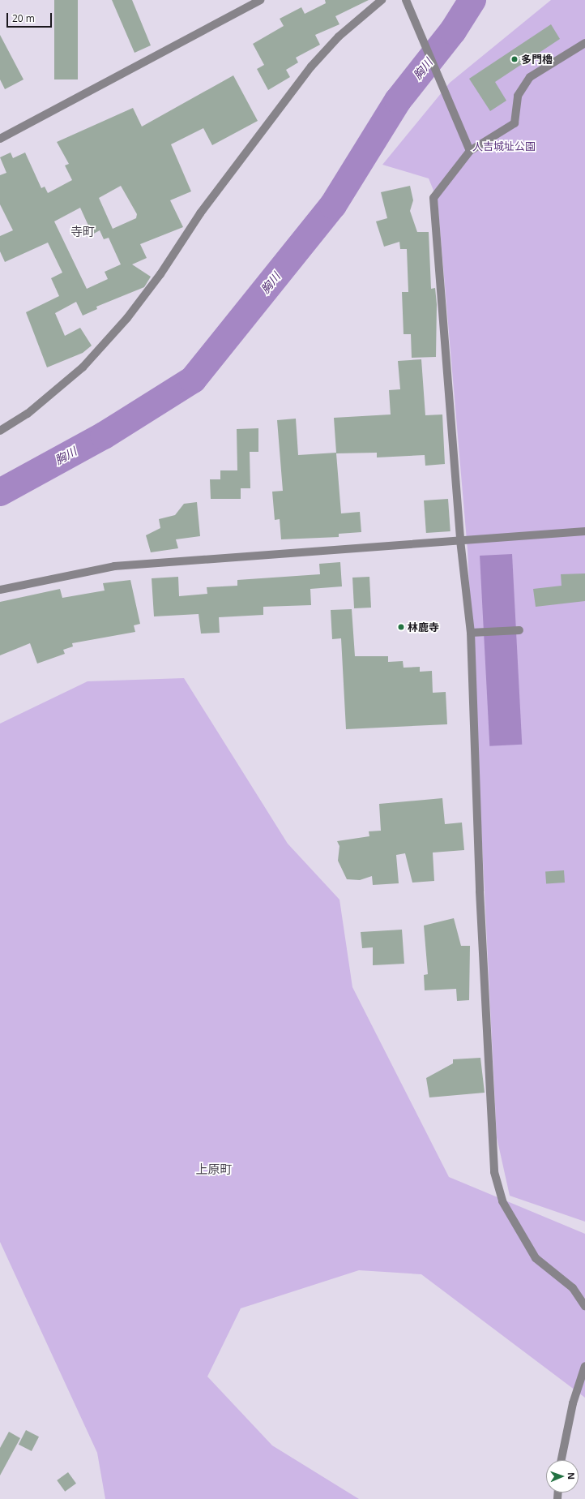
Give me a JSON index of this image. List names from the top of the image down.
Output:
{
  "districts": ["寺町", "上原町"],
  "water": ["胸川"],
  "parks": ["人吉城址公園"],
  "places": ["多門櫓", "林鹿寺"],
  "scale_bar": "20 m",
  "north": "right"
}
